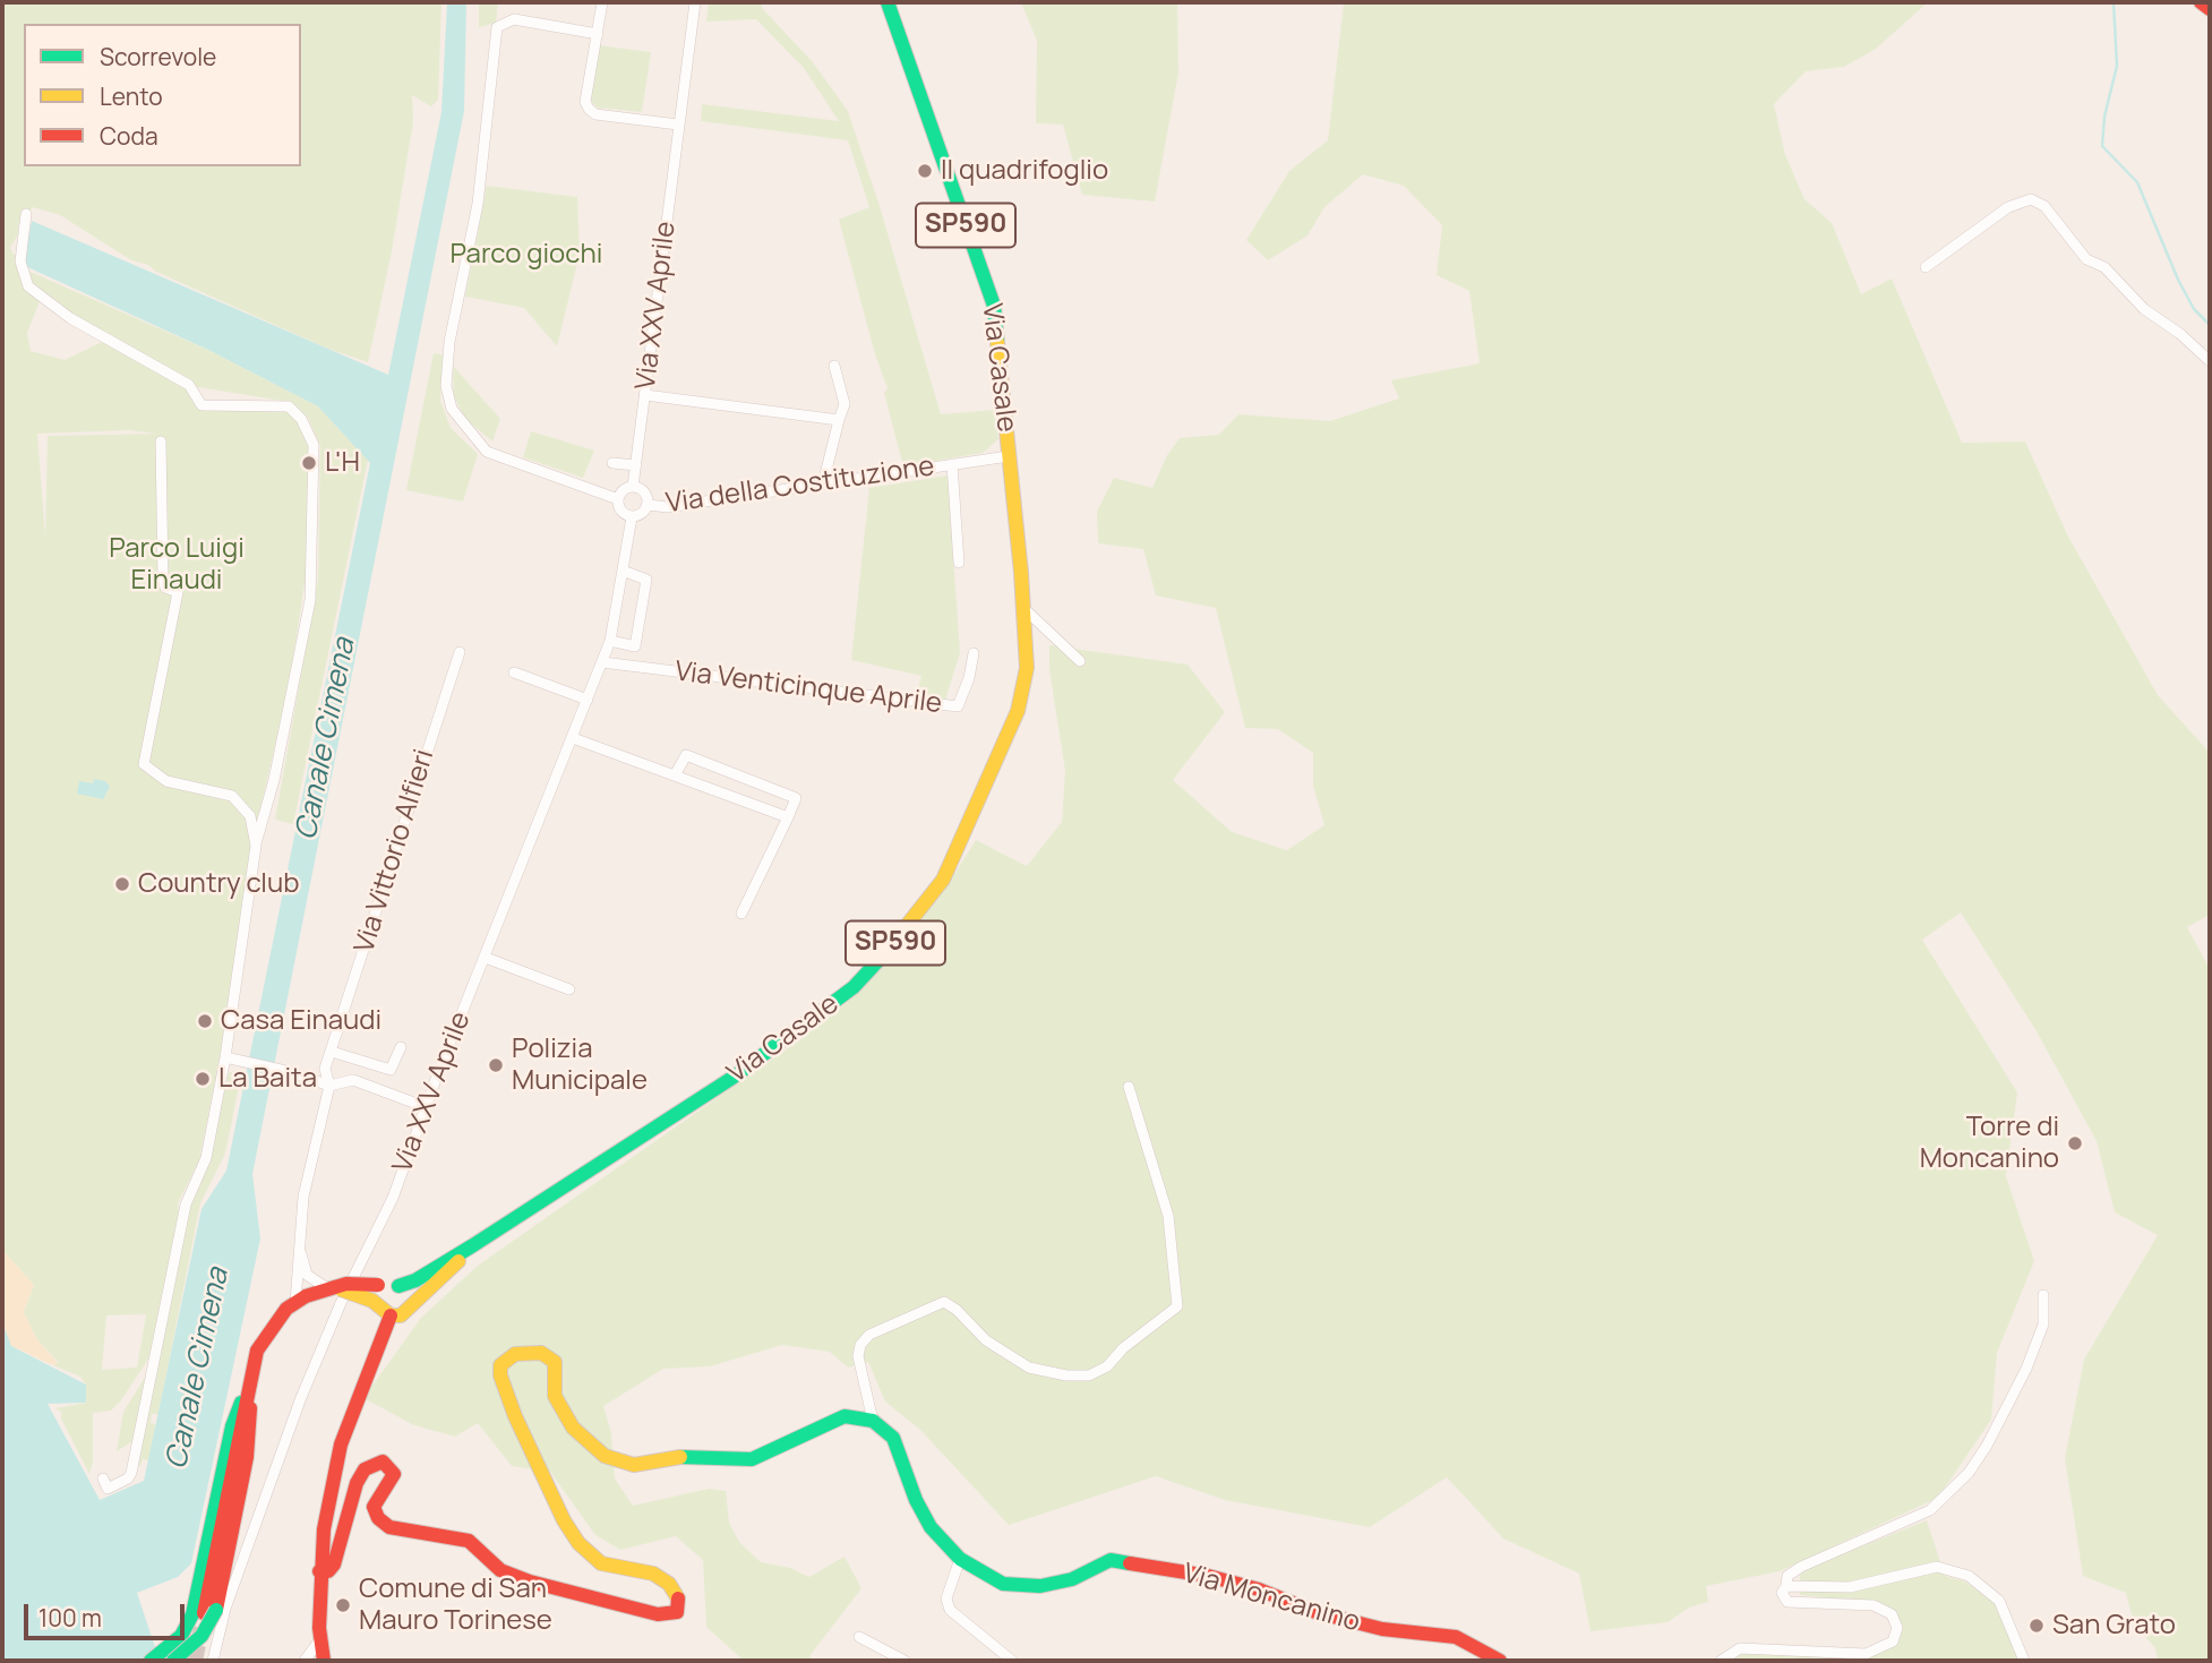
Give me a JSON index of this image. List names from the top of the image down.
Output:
{
  "streets": {
    "main road": ["SP590", "Via Casale", "Via Moncanino"],
    "street": [
      "Via XXV Aprile",
      "Via della Costituzione",
      "Via Venticinque Aprile",
      "Via Vittorio Alfieri"
    ]
  },
  "crossings": [
    ["SP590", "Via Casale"],
    ["Via XXV Aprile", "Via della Costituzione"],
    ["Via XXV Aprile", "Via Venticinque Aprile"],
    ["Via Casale", "Via della Costituzione"]
  ],
  "water": ["Canale Cimena"],
  "parks": ["Parco giochi", "Parco Luigi Einaudi"],
  "places": [
    "Il quadrifoglio",
    "L'H",
    "Country club",
    "Casa Einaudi",
    "Polizia Municipale",
    "La Baita",
    "Torre di Moncanino",
    "Comune di San Mauro Torinese",
    "San Grato"
  ],
  "legend": ["Scorrevole", "Lento", "Coda"],
  "scale_bar": "100 m"
}
